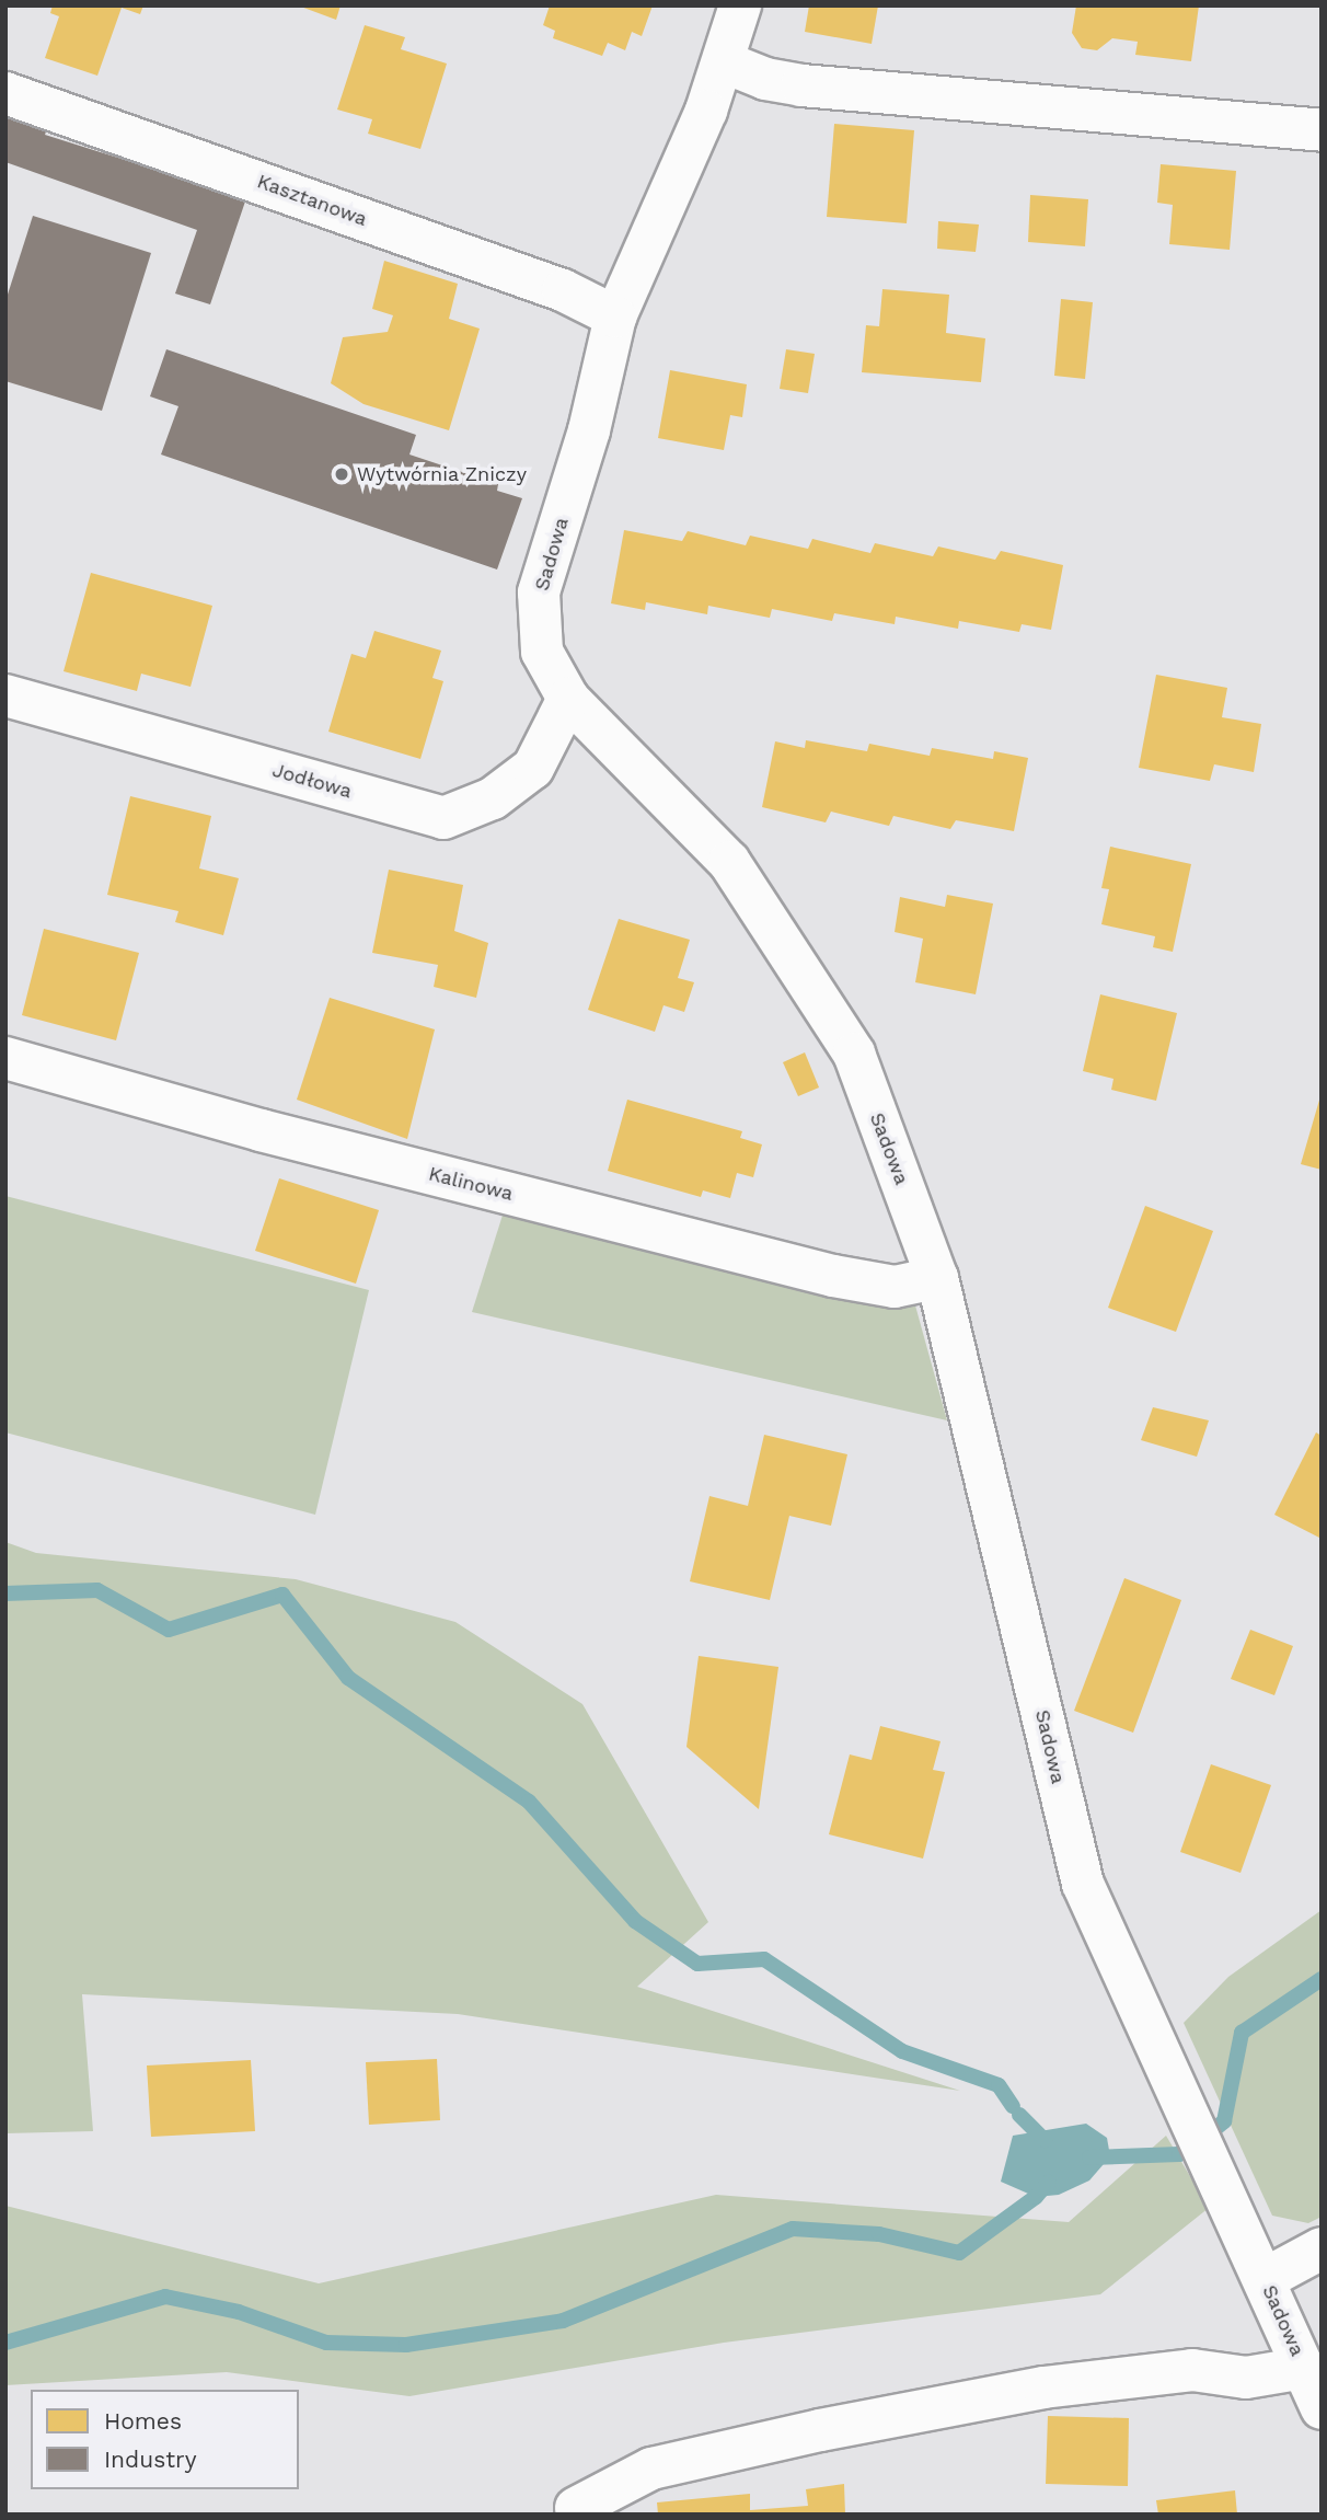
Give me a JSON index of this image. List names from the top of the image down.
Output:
{
  "streets": {
    "street": [
      "Kasztanowa",
      "Sadowa",
      "Jodłowa",
      "Kalinowa"
    ]
  },
  "crossings": [
    ["Kasztanowa", "Sadowa"],
    ["Sadowa", "Jodłowa"],
    ["Sadowa", "Kalinowa"]
  ],
  "places": ["Wytwórnia Zniczy"],
  "legend": ["Homes", "Industry"]
}
